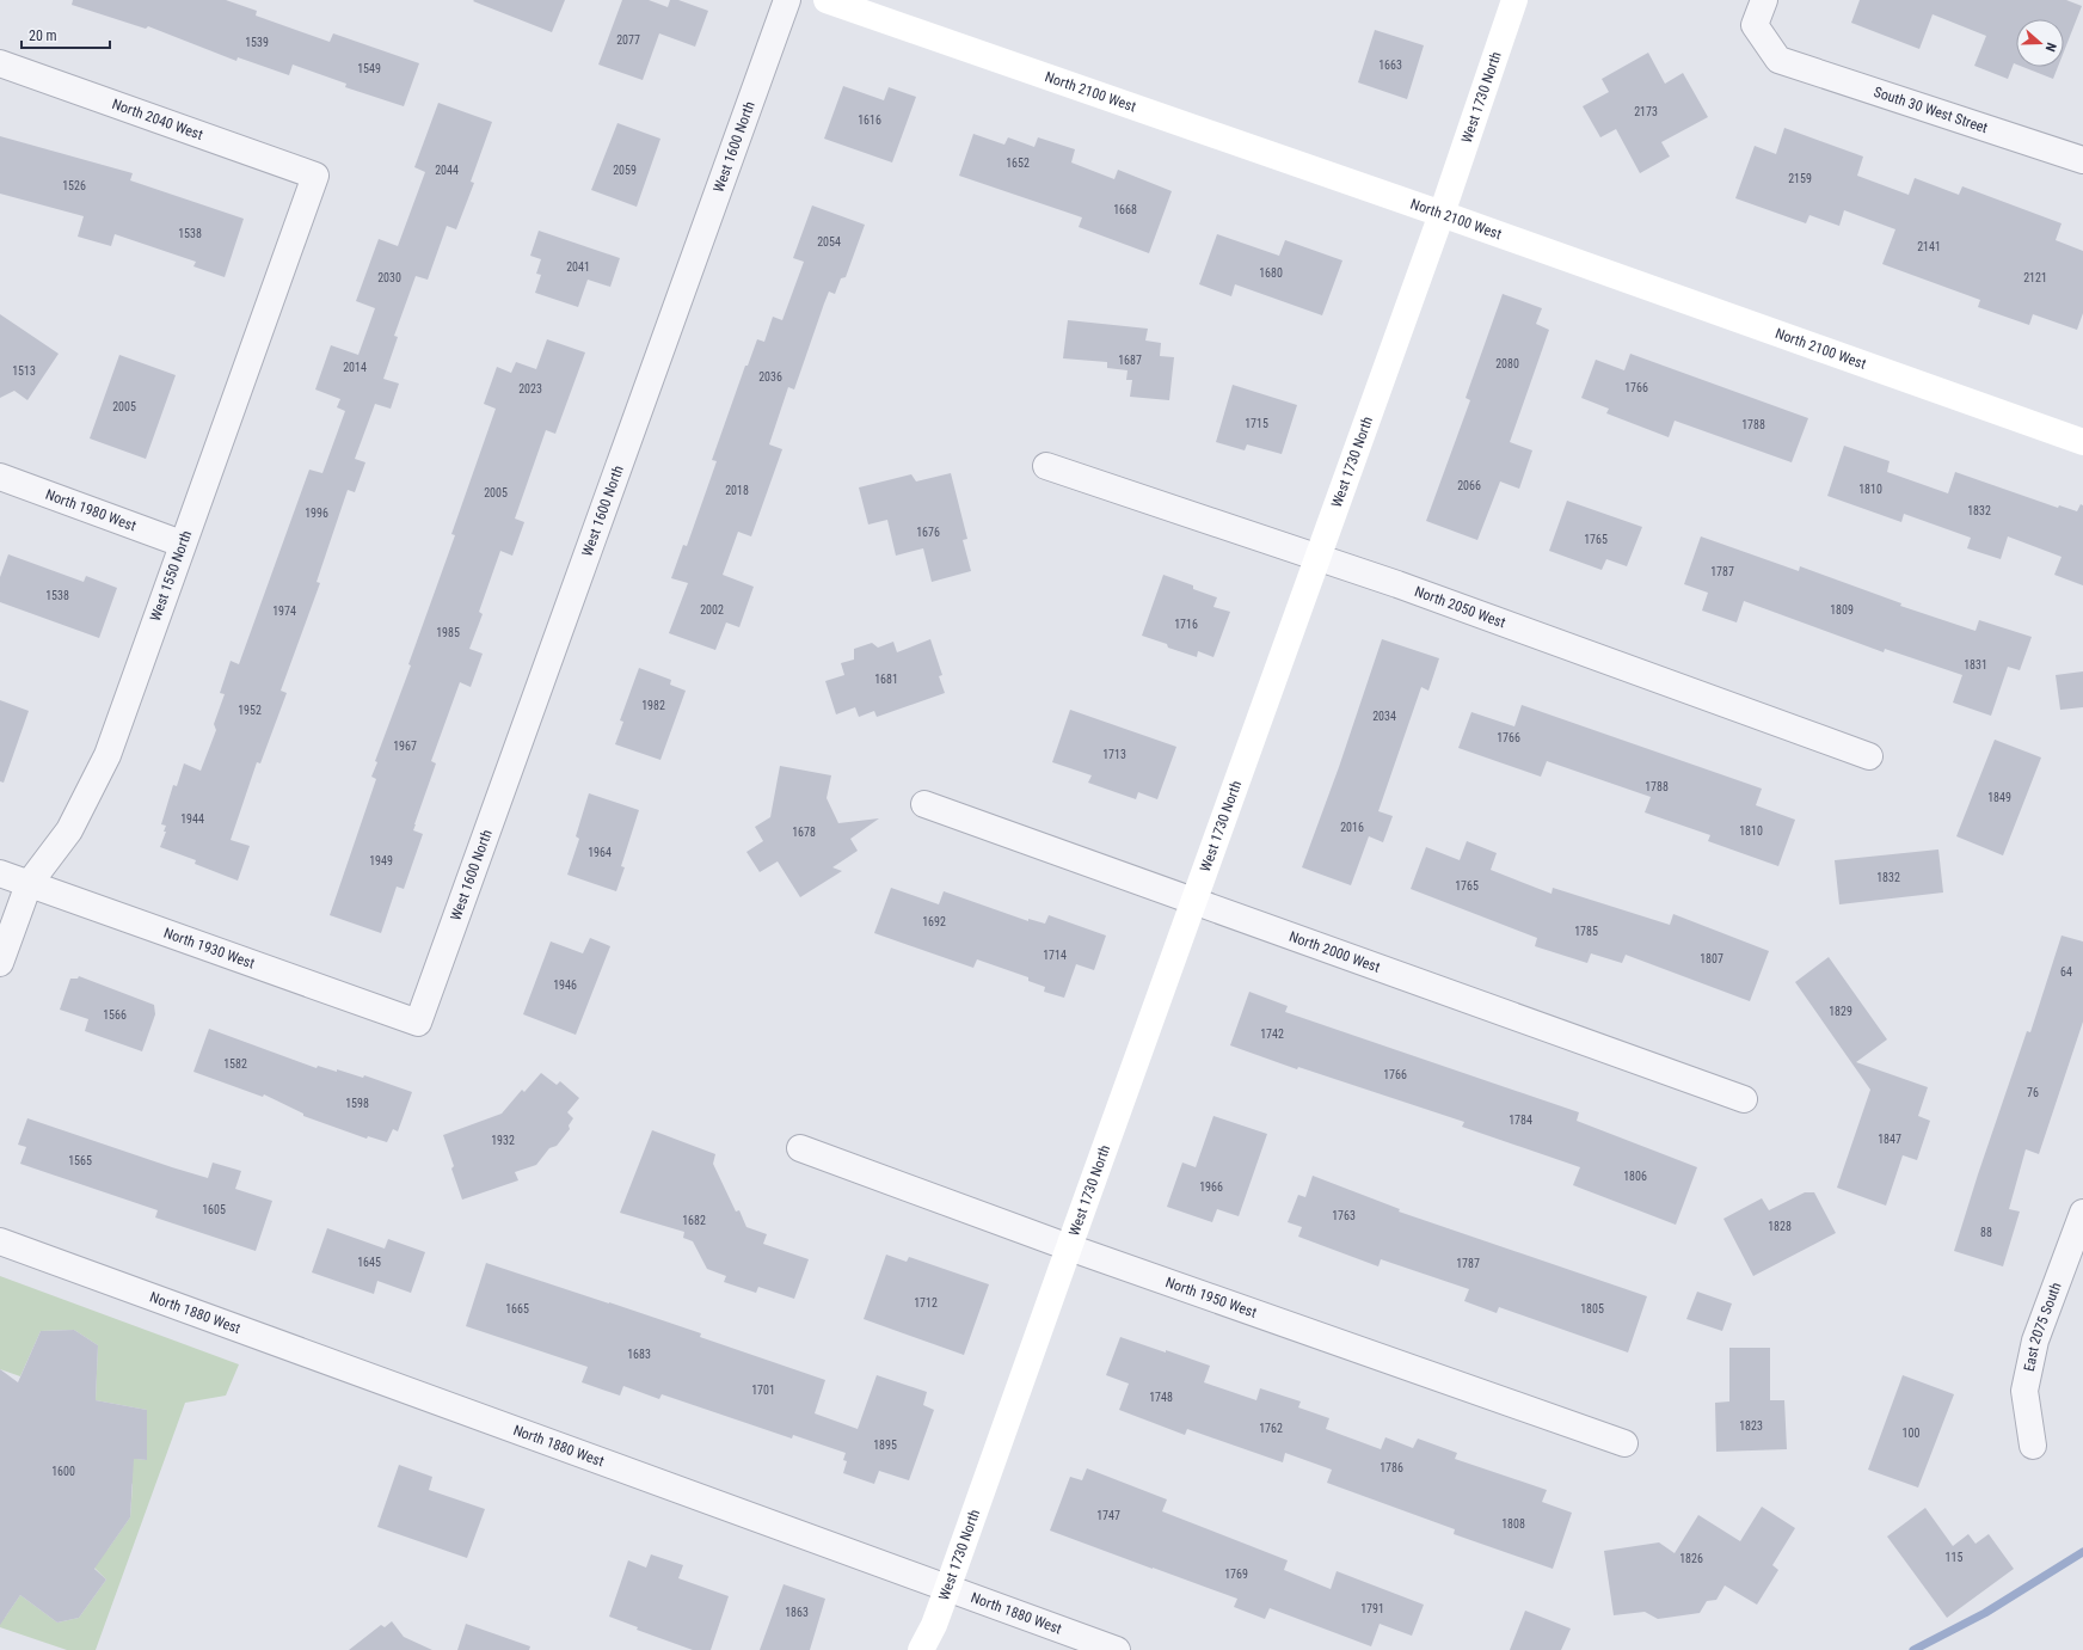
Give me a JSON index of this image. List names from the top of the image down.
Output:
{
  "streets": {
    "street": [
      "North 2100 West",
      "West 1730 North",
      "South 30 West Street",
      "North 2040 West",
      "West 1600 North",
      "North 1980 West",
      "West 1550 North",
      "North 2050 West",
      "North 1930 West",
      "North 2000 West",
      "North 1950 West",
      "North 1880 West",
      "East 2075 South"
    ]
  },
  "crossings": [
    ["North 2100 West", "West 1730 North"],
    ["West 1730 North", "North 2050 West"],
    ["West 1730 North", "North 2000 West"],
    ["West 1730 North", "North 1950 West"],
    ["West 1730 North", "North 1880 West"],
    ["North 2040 West", "West 1550 North"],
    ["West 1600 North", "North 1930 West"],
    ["North 1980 West", "West 1550 North"],
    ["West 1550 North", "North 1930 West"]
  ],
  "house_numbers": [
    "2077",
    "1539",
    "1663",
    "1549",
    "2173",
    "1616",
    "1652",
    "2044",
    "2059",
    "2159",
    "1526",
    "1668",
    "1538",
    "2054",
    "2141",
    "2041",
    "1680",
    "2030",
    "2121",
    "1687",
    "2080",
    "2014",
    "1513",
    "2036",
    "1766",
    "2023",
    "2005",
    "1715",
    "1788",
    "2066",
    "1810",
    "2018",
    "2005",
    "1832",
    "1996",
    "1676",
    "1765",
    "1787",
    "1538",
    "2002",
    "1809",
    "1974",
    "1716",
    "1985",
    "1831",
    "1681",
    "1982",
    "1952",
    "2034",
    "1766",
    "1967",
    "1713",
    "1788",
    "1849",
    "1944",
    "2016",
    "1810",
    "1678",
    "1964",
    "1949",
    "1832",
    "1765",
    "1692",
    "1785",
    "1714",
    "1807",
    "64",
    "1946",
    "1829",
    "1566",
    "1742",
    "1582",
    "1766",
    "76",
    "1598",
    "1784",
    "1847",
    "1932",
    "1565",
    "1806",
    "1966",
    "1605",
    "1763",
    "1682",
    "1828",
    "88",
    "1645",
    "1787",
    "1712",
    "1665",
    "1805",
    "1683",
    "1701",
    "1748",
    "1823",
    "1762",
    "100",
    "1895",
    "1786",
    "1600",
    "1747",
    "1808",
    "115",
    "1826",
    "1769",
    "1791",
    "1863"
  ],
  "scale_bar": "20 m",
  "north": "right"
}
